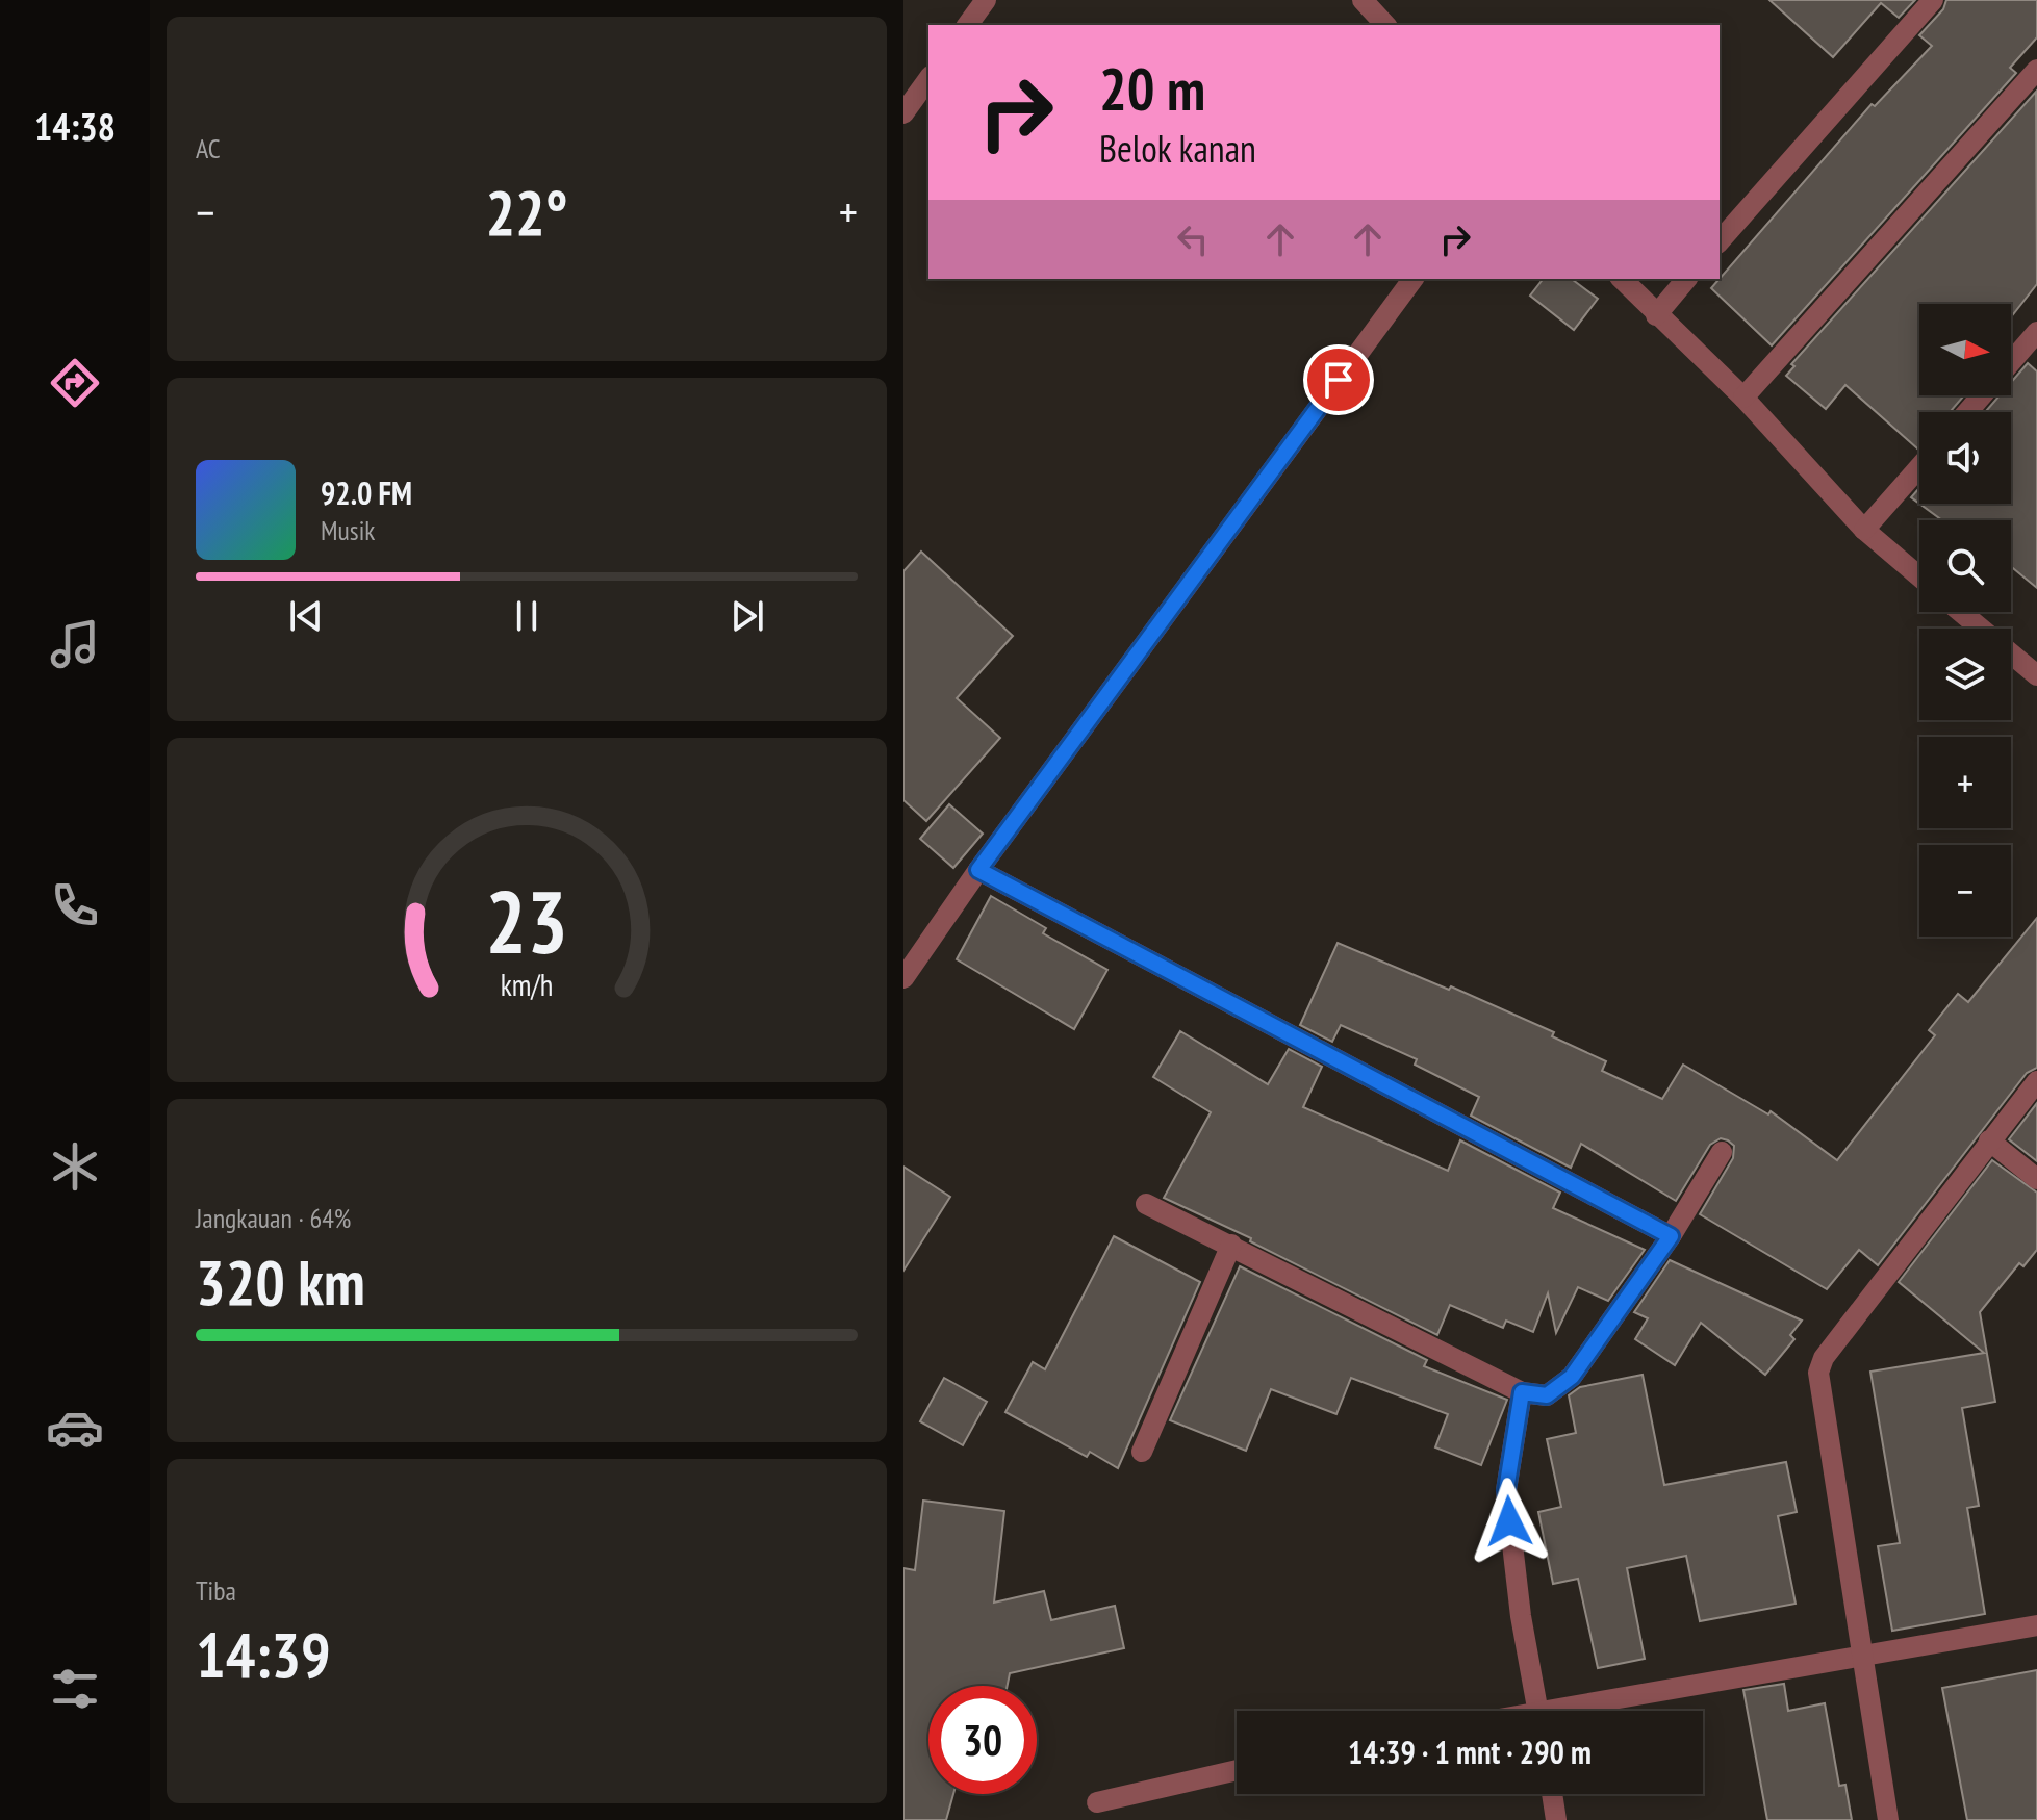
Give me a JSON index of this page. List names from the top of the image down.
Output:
{
  "north": "right",
  "page": {
    "tabs": "14:38",
    "tile": [
      "AC",
      ["Jangkauan · 64%", "320 km"],
      ["Tiba", "14:39"]
    ],
    "turn": ["20 m", "Belok kanan"],
    "heat": ["−", "22°", "+"],
    "map_buttons": ["+", "−"],
    "song": ["92.0 FM", "Musik"],
    "limit": "30",
    "trip": "14:39 · 1 mnt · 290 m",
    "gauge": ["23", "km/h"]
  }
}
